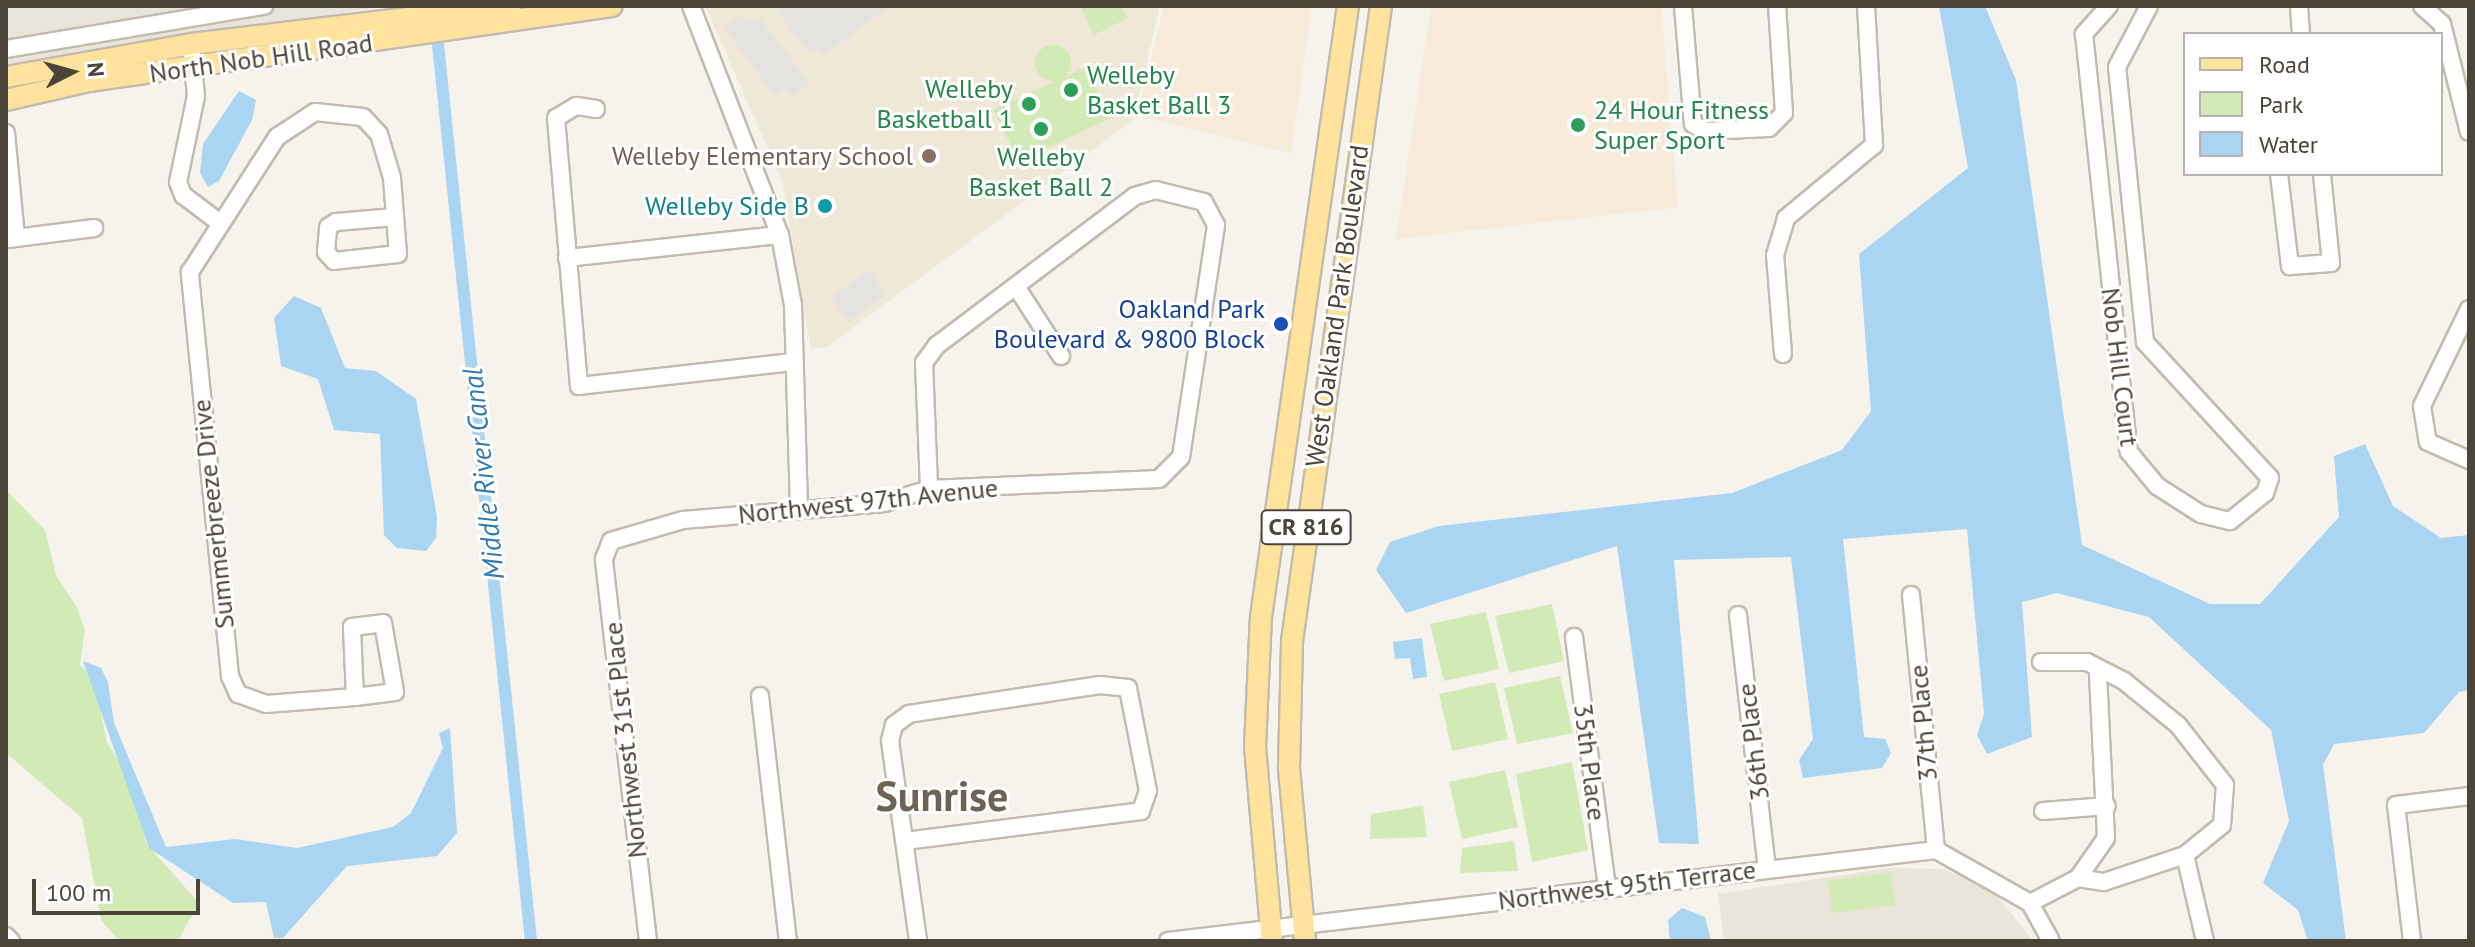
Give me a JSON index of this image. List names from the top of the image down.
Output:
{
  "streets": {
    "main road": ["North Nob Hill Road", "West Oakland Park Boulevard", "CR 816"],
    "street": [
      "Nob Hill Court",
      "Northwest 97th Avenue",
      "Summerbreeze Drive",
      "37th Place",
      "Northwest 31st Place",
      "36th Place",
      "35th Place",
      "Northwest 95th Terrace"
    ]
  },
  "crossings": [
    ["West Oakland Park Boulevard", "Northwest 95th Terrace"],
    ["Northwest 97th Avenue", "Northwest 31st Place"],
    ["37th Place", "Northwest 95th Terrace"],
    ["36th Place", "Northwest 95th Terrace"],
    ["35th Place", "Northwest 95th Terrace"]
  ],
  "districts": ["Sunrise"],
  "water": ["Middle River Canal"],
  "places": [
    "Welleby Basket Ball 3",
    "Welleby Basketball 1",
    "24 Hour Fitness Super Sport",
    "Welleby Basket Ball 2",
    "Welleby Elementary School",
    "Welleby Side B",
    "Oakland Park Boulevard & 9800 Block"
  ],
  "legend": ["Road", "Park", "Water"],
  "scale_bar": "100 m",
  "north": "right"
}
